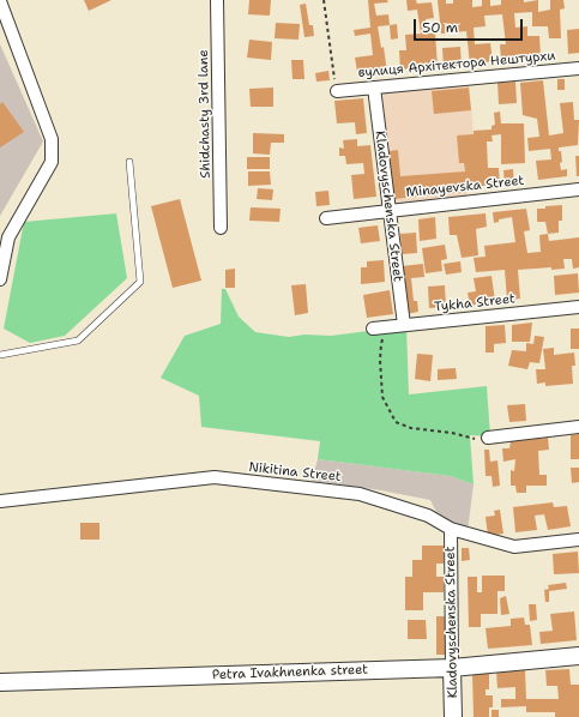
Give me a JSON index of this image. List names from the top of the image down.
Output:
{
  "streets": {
    "street": [
      "вулиця Архітектора Нештурхи",
      "Shidchasty 3rd lane",
      "Minayevska Street",
      "Kladovyschenska Street",
      "Tykha Street",
      "Nikitina Street",
      "Petra Ivakhnenka street"
    ]
  },
  "crossings": [
    ["вулиця Архітектора Нештурхи", "Kladovyschenska Street"],
    ["Minayevska Street", "Kladovyschenska Street"],
    ["Kladovyschenska Street", "Tykha Street"],
    ["Kladovyschenska Street", "Nikitina Street"],
    ["Kladovyschenska Street", "Petra Ivakhnenka street"]
  ],
  "scale_bar": "50 m"
}
